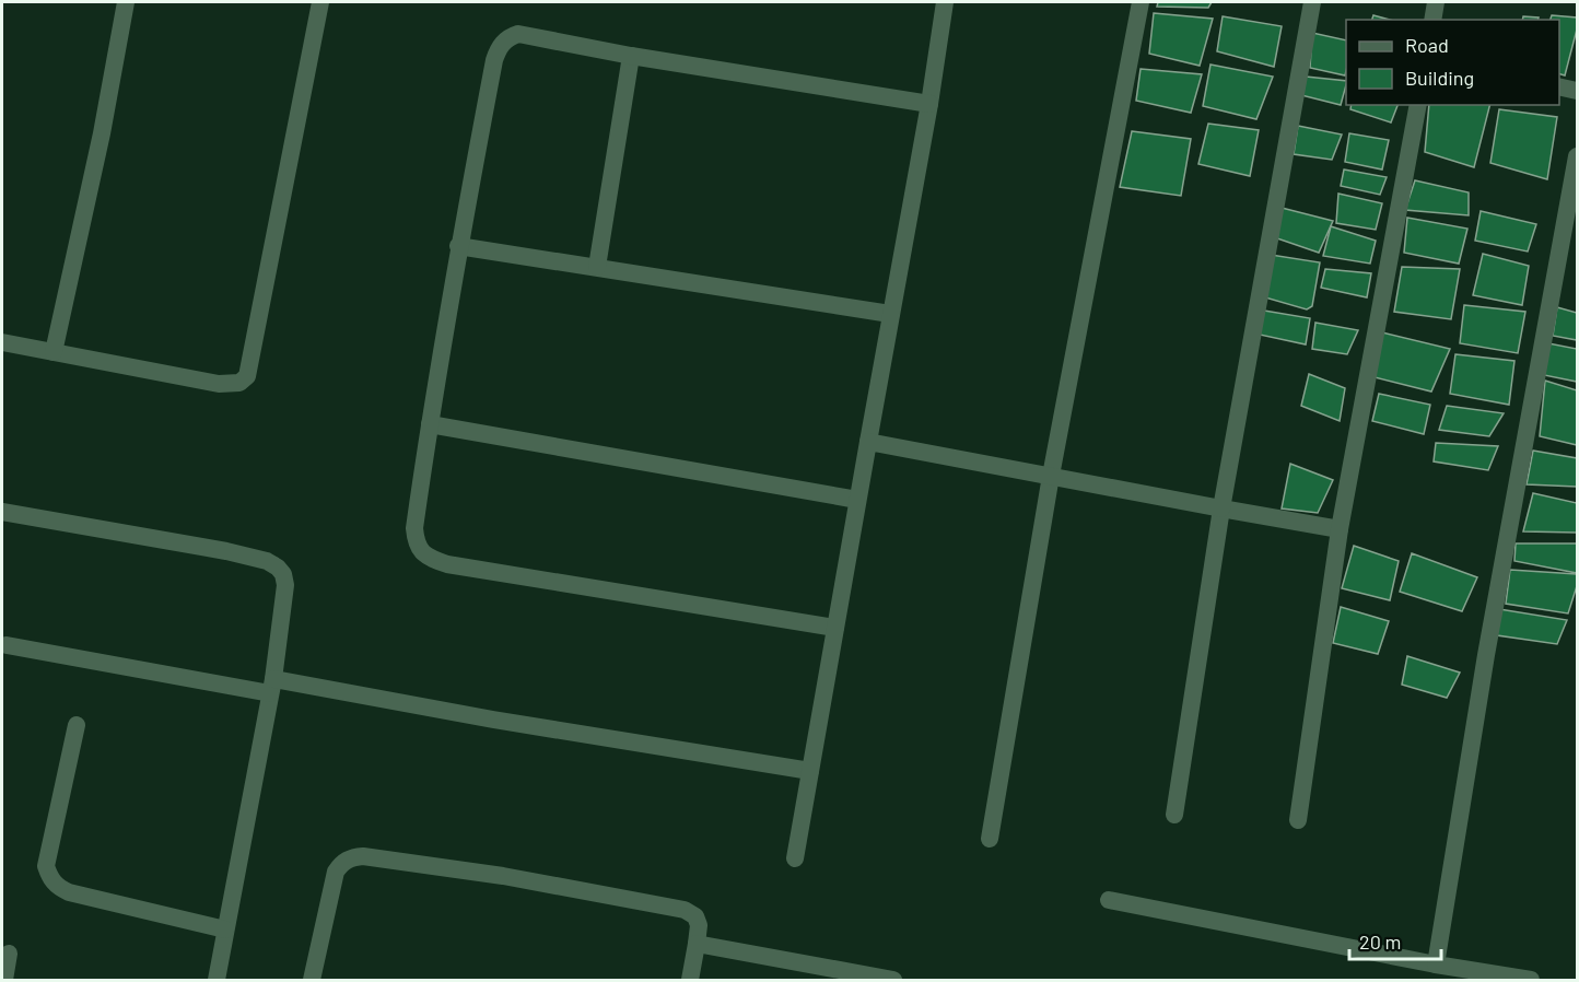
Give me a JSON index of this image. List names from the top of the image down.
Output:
{
  "legend": ["Road", "Building"],
  "scale_bar": "20 m"
}
